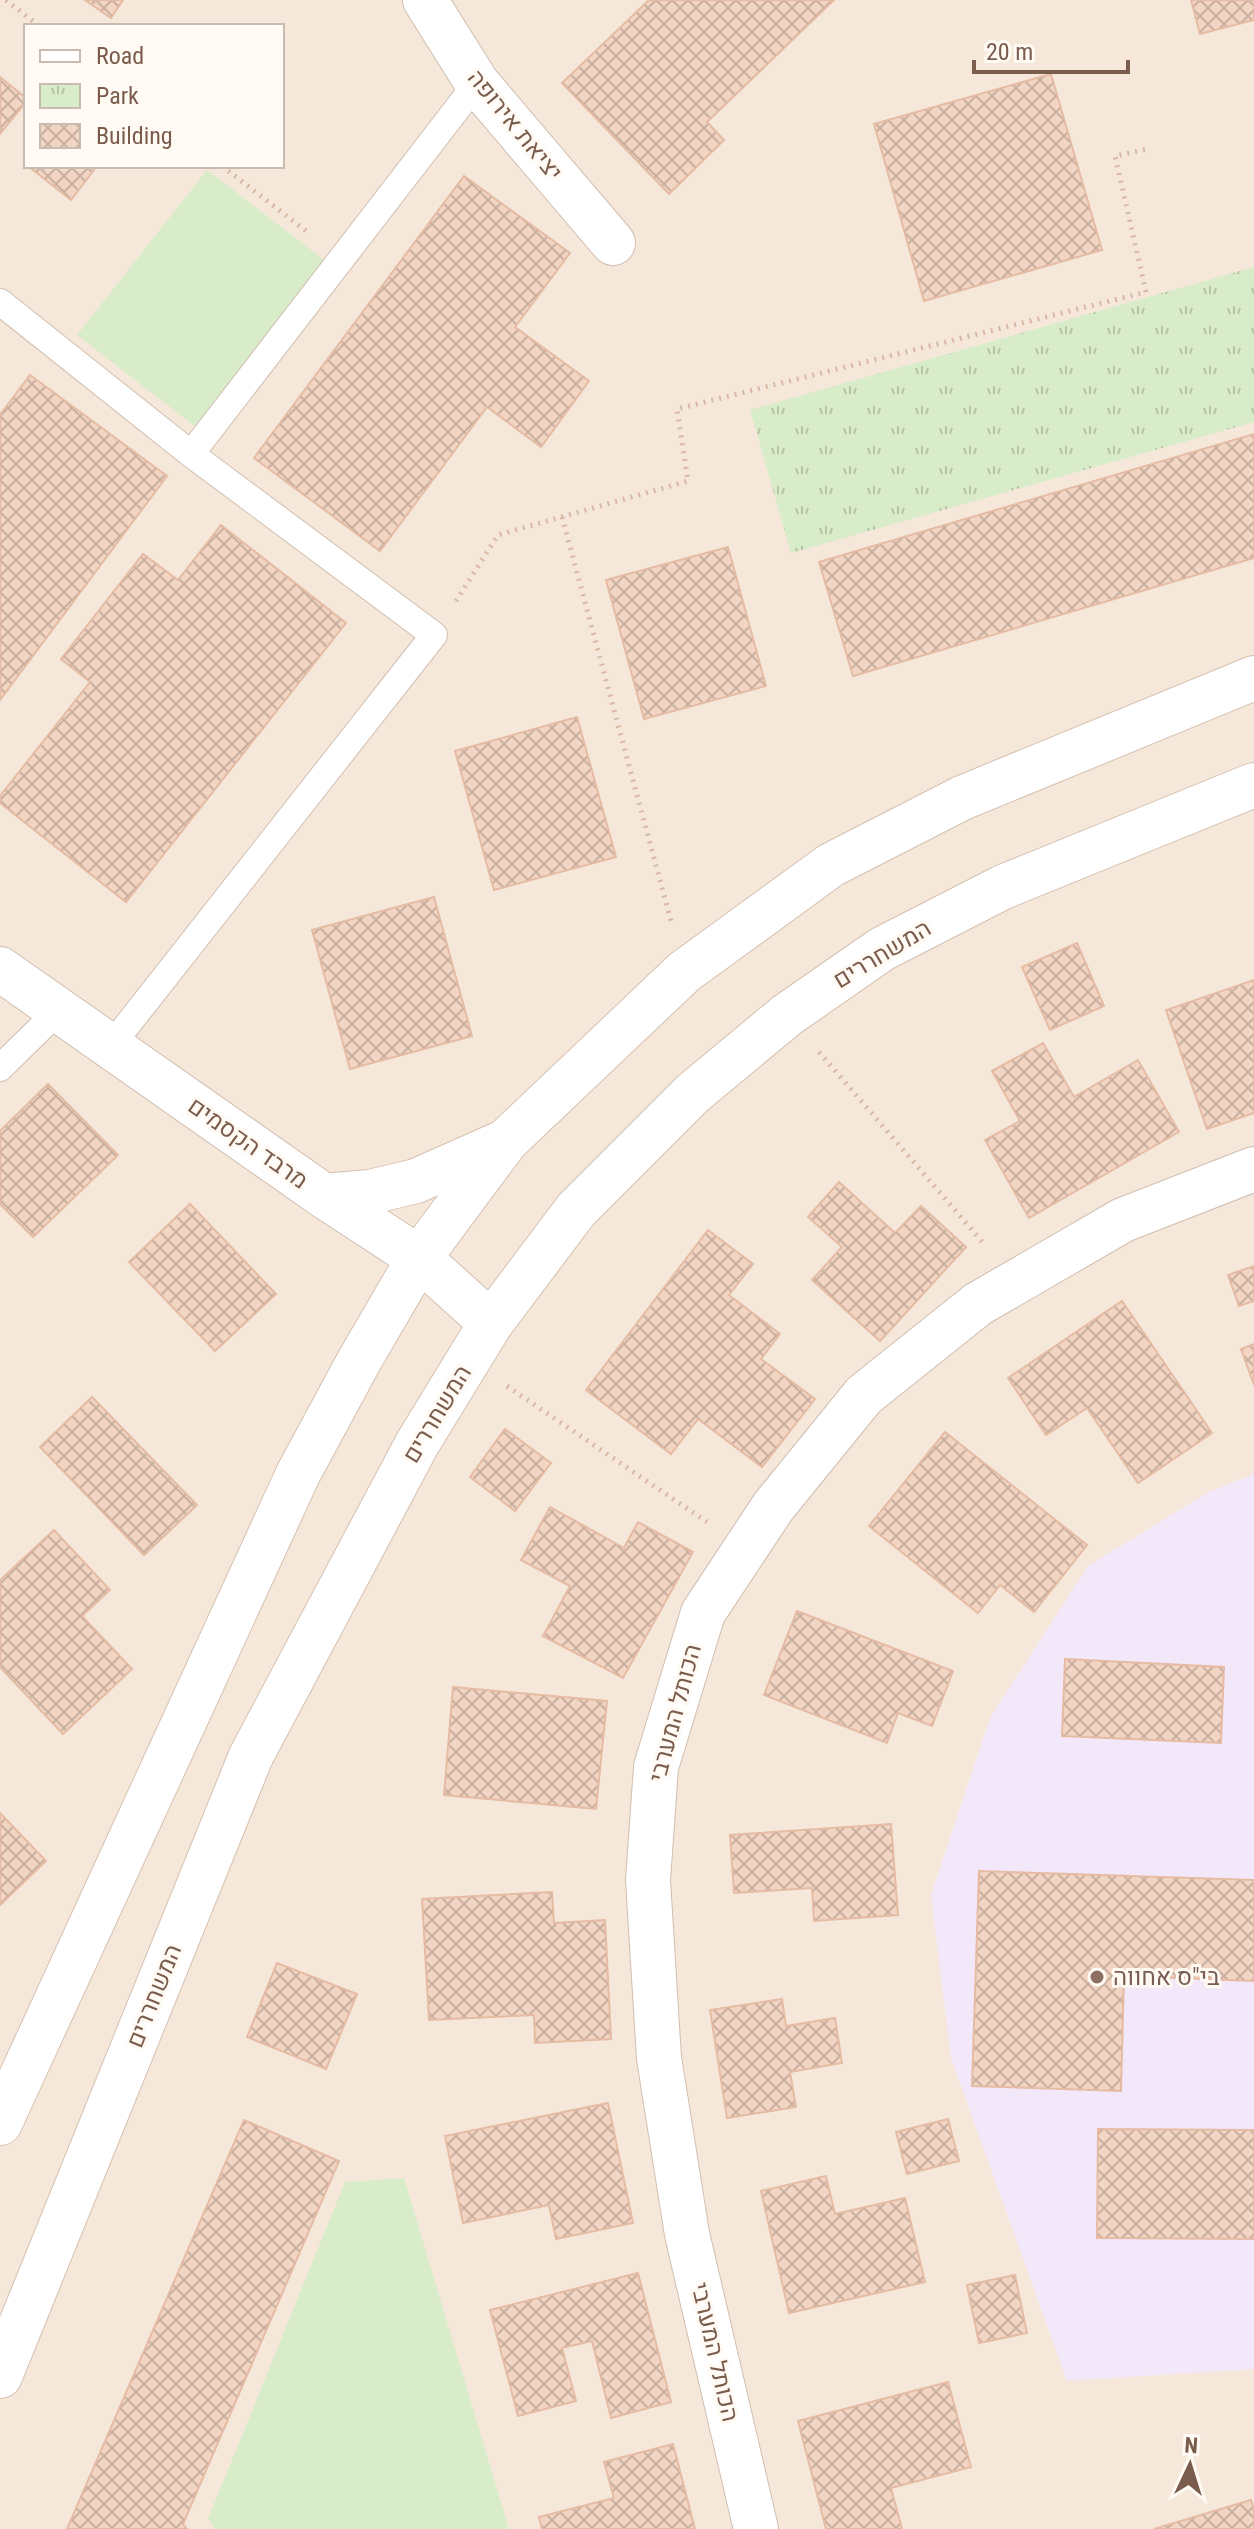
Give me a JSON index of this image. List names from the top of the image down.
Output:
{
  "streets": {
    "main road": [
      "יציאת אירופה",
      "המשחררים",
      "מרבד הקסמים",
      "הכותל המערבי"
    ]
  },
  "crossings": [
    ["המשחררים", "מרבד הקסמים"]
  ],
  "places": ["בי\"ס אחווה"],
  "legend": ["Road", "Park", "Building"],
  "scale_bar": "20 m",
  "north": "top"
}
